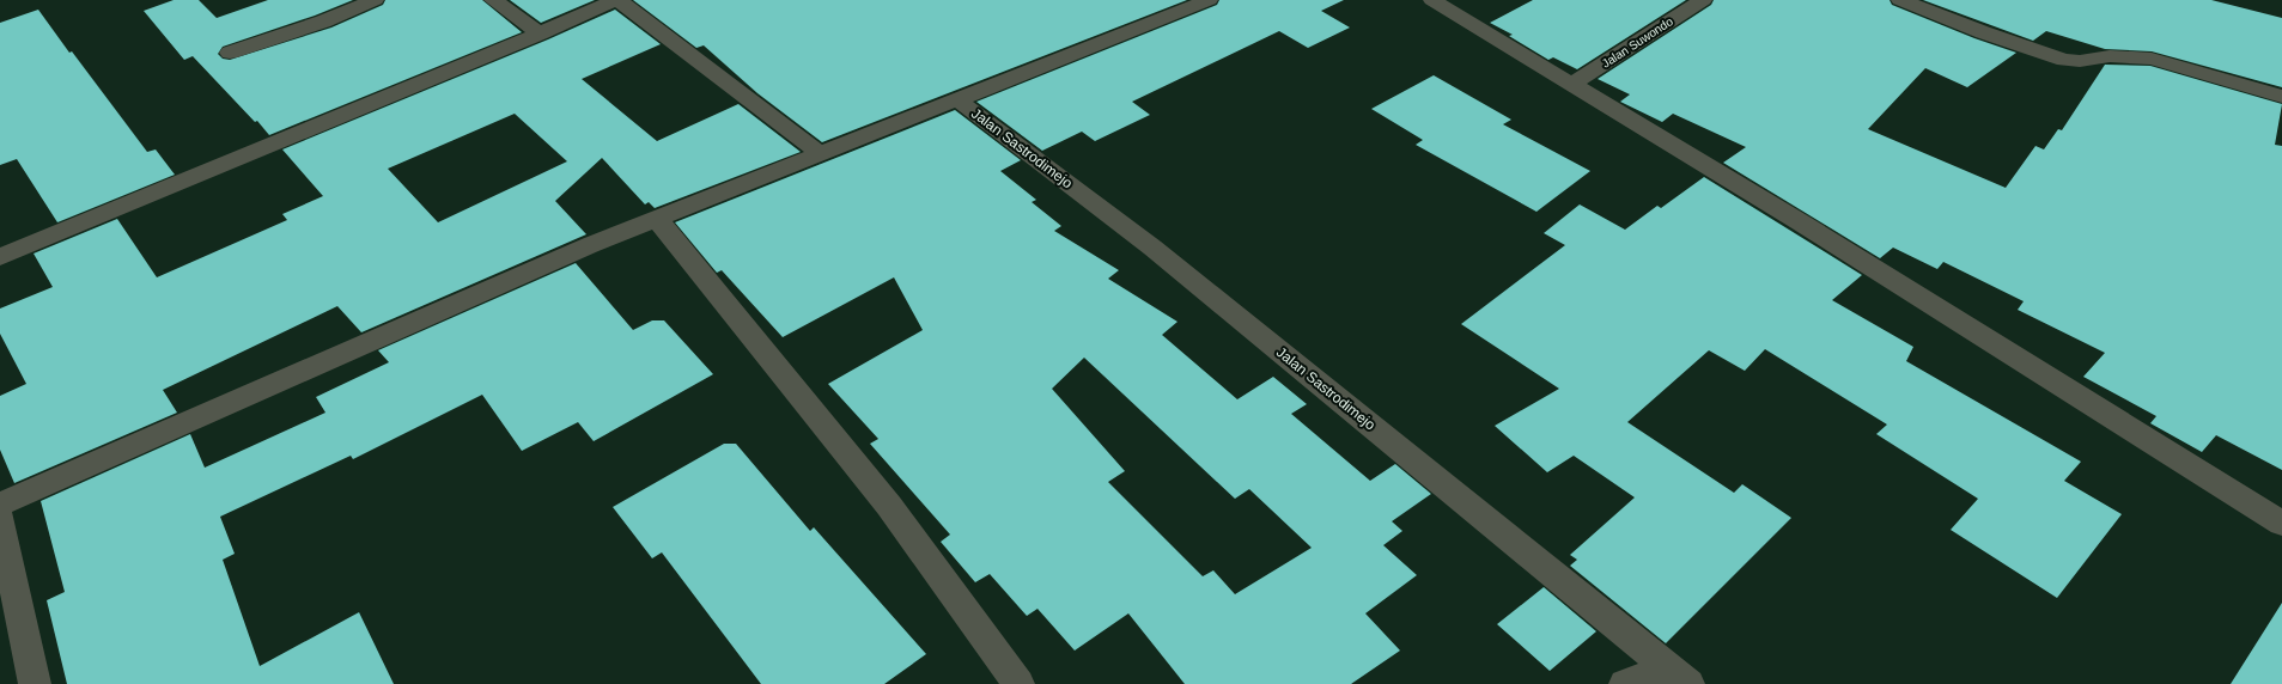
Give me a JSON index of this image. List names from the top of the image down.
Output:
{
  "streets": {
    "street": ["Jalan Suwondo", "Jalan Sastrodimejo"]
  }
}
